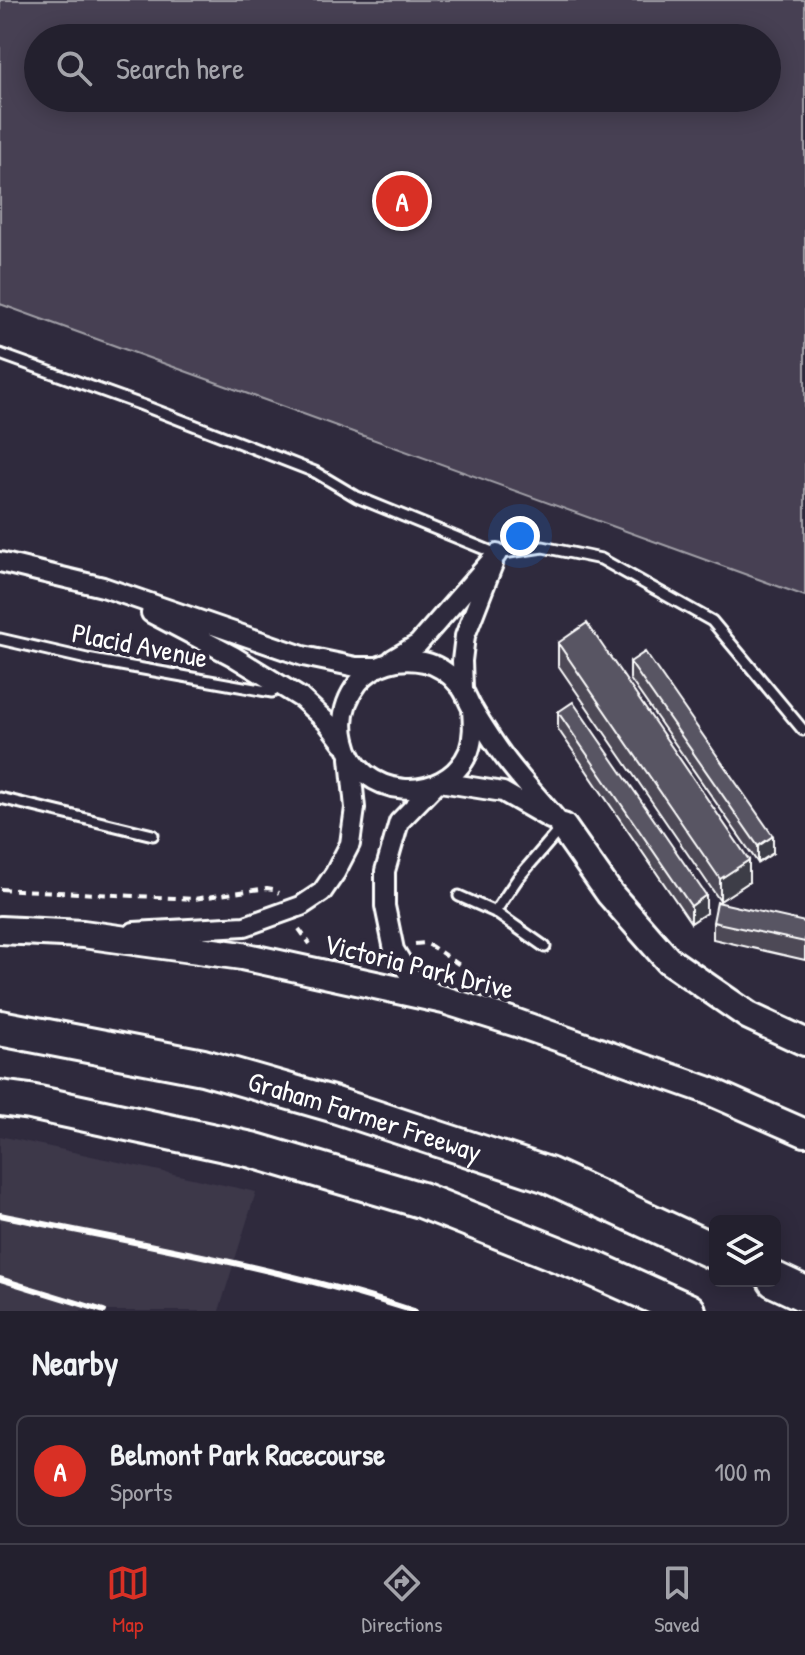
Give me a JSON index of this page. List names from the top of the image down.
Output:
{
  "streets": {
    "highway": ["Graham Farmer Freeway"],
    "street": ["Victoria Park Drive"],
    "lane": ["Placid Avenue"]
  },
  "page": {
    "search": "Search here",
    "pins": "A",
    "heading": "Nearby",
    "list": [
      {
        "mark": "A",
        "name": "Belmont Park Racecourse",
        "note": "Sports",
        "value": "100 m"
      }
    ],
    "nav": ["Map", "Directions", "Saved"]
  }
}
